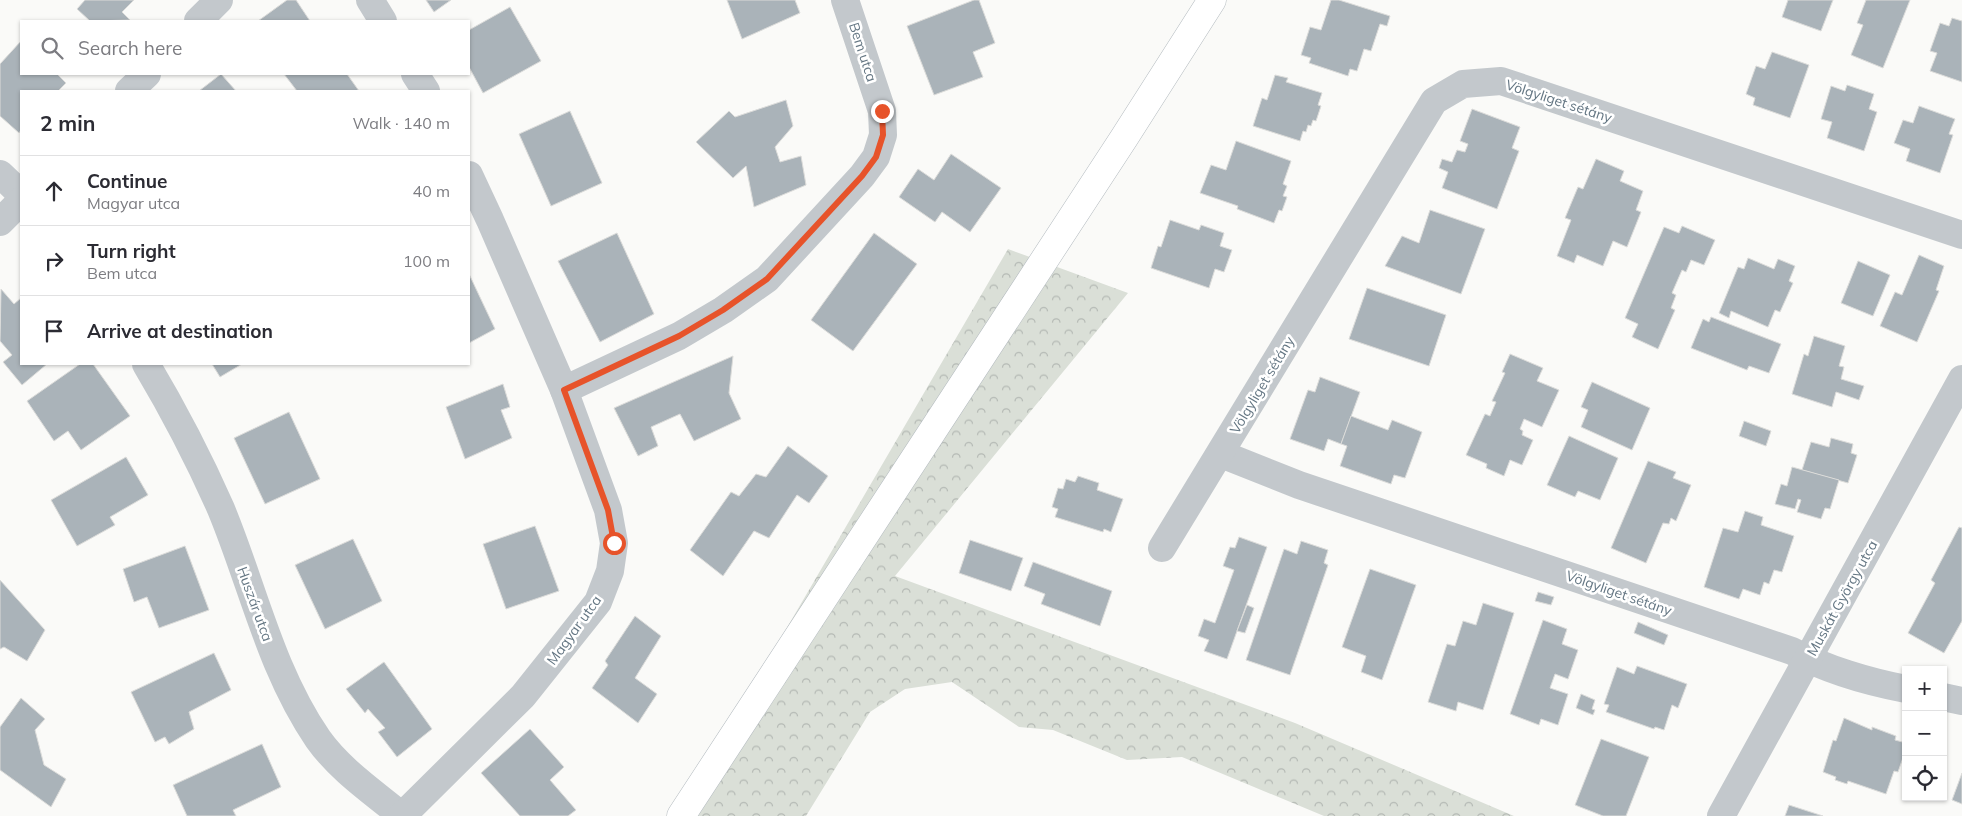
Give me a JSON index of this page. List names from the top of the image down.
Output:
{
  "streets": {
    "street": [
      "Bem utca",
      "Völgyliget sétány",
      "Muskát György utca",
      "Huszár utca",
      "Magyar utca"
    ]
  },
  "crossings": [
    ["Bem utca", "Magyar utca"],
    ["Völgyliget sétány", "Muskát György utca"],
    ["Huszár utca", "Magyar utca"]
  ],
  "page": {
    "search": "Search here",
    "heading": ["2 min", "Walk · 140 m"],
    "list": [
      ["Continue", "Magyar utca", "40 m"],
      ["Turn right", "Bem utca", "100 m"],
      "Arrive at destination"
    ],
    "map_buttons": ["+", "−"]
  }
}
